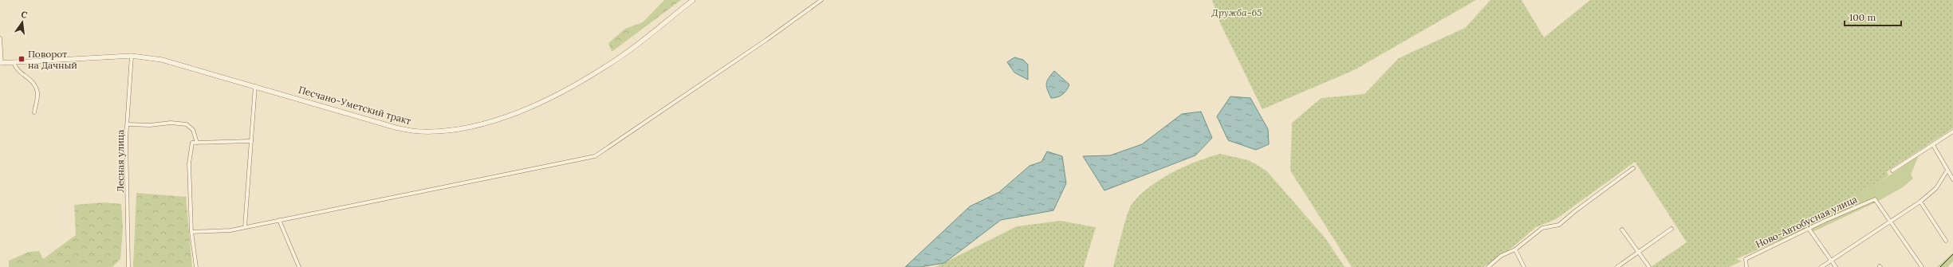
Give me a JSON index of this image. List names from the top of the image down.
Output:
{
  "streets": {
    "main road": ["Песчано-Уметский тракт"],
    "street": ["Лесная улица", "Ново-Автобусная улица"]
  },
  "crossings": [
    ["Песчано-Уметский тракт", "Лесная улица"]
  ],
  "parks": ["Дружба-65"],
  "places": {
    "transit": ["Поворот на Дачный"]
  },
  "scale_bar": "100 m",
  "north": "top"
}
